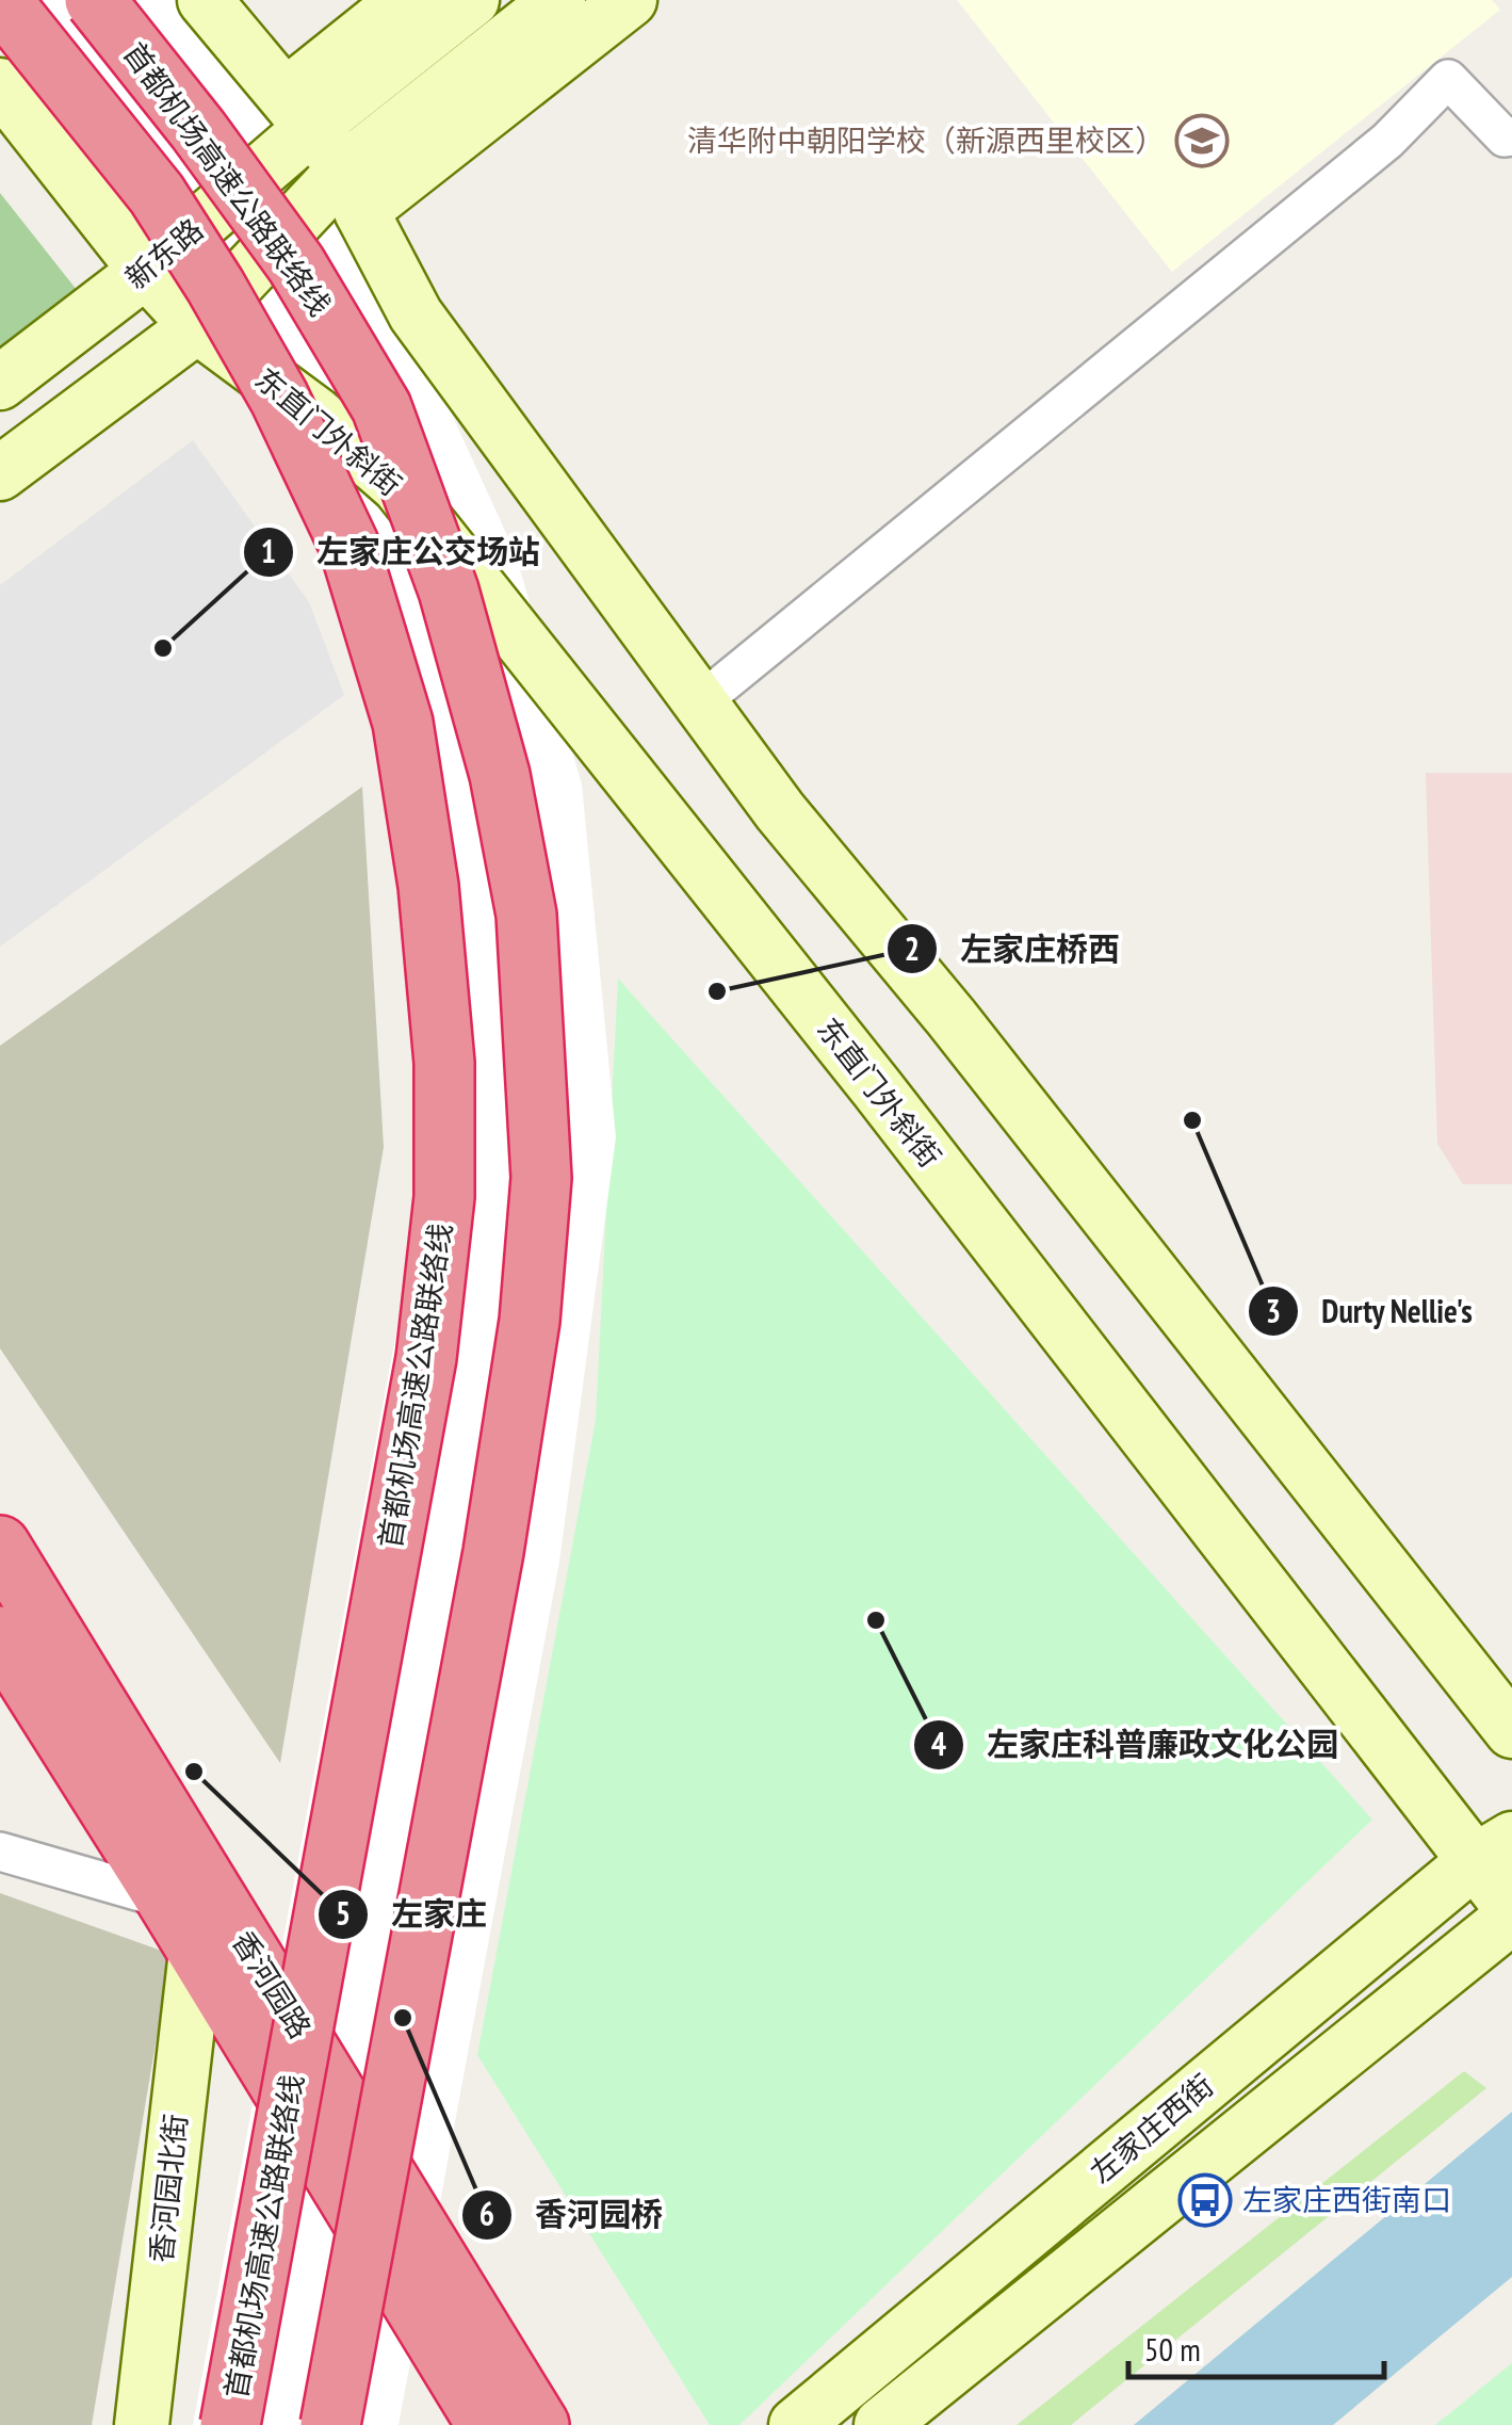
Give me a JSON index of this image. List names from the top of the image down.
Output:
{
  "streets": {
    "highway": ["首都机场高速公路联络线", "香河园路"],
    "main road": [
      "新东路",
      "东直门外斜街",
      "左家庄西街",
      "香河园北街"
    ]
  },
  "crossings": [
    ["新东路", "东直门外斜街"],
    ["东直门外斜街", "左家庄西街"],
    ["香河园路", "香河园北街"]
  ],
  "places": {
    "school or university": ["清华附中朝阳学校（新源西里校区）"],
    "other": [
      "左家庄公交场站",
      "左家庄桥西",
      "Durty Nellie's",
      "左家庄科普廉政文化公园",
      "左家庄",
      "香河园桥"
    ],
    "bus stop": ["左家庄西街南口"]
  },
  "scale_bar": "50 m"
}
